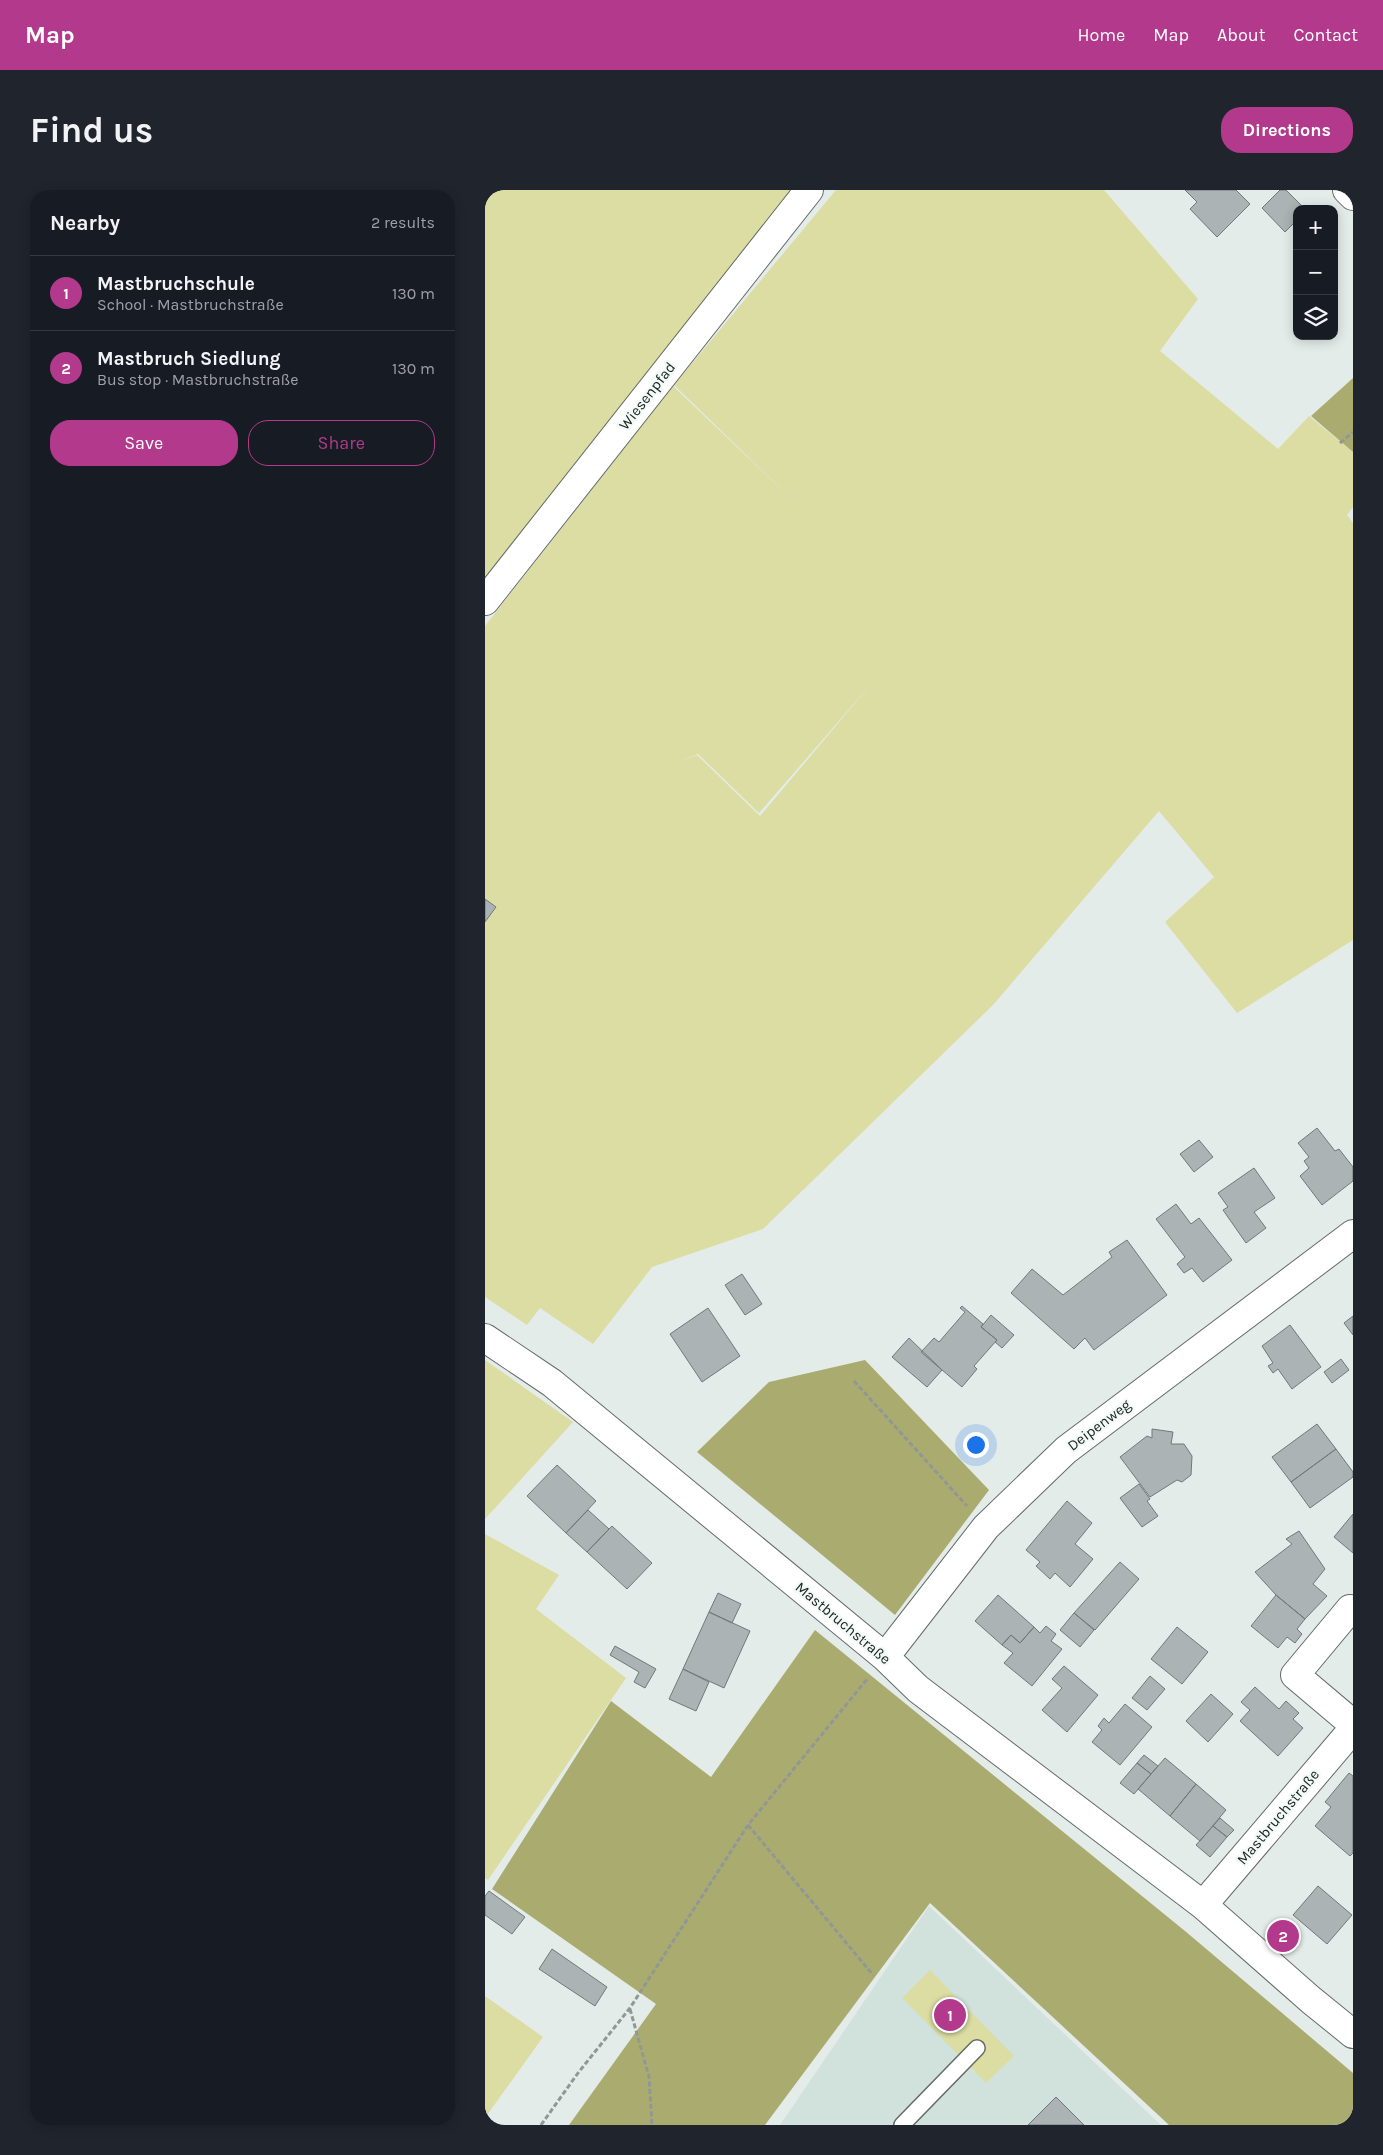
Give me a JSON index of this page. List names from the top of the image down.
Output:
{
  "streets": {
    "street": ["Wiesenpfad", "Deipenweg", "Mastbruchstraße"]
  },
  "crossings": [
    ["Deipenweg", "Mastbruchstraße"]
  ],
  "page": {
    "header": "Map",
    "nav": [
      "Home",
      "Map",
      "About",
      "Contact"
    ],
    "buttons": [
      "Directions",
      ["Save", "Share"]
    ],
    "title": "Find us",
    "heading": ["Nearby", "2 results"],
    "map_buttons": ["+", "−"],
    "list": [
      {
        "mark": "1",
        "name": "Mastbruchschule",
        "note": "School · Mastbruchstraße",
        "value": "130 m"
      },
      {
        "mark": "2",
        "name": "Mastbruch Siedlung",
        "note": "Bus stop · Mastbruchstraße",
        "value": "130 m"
      }
    ],
    "pins": ["2", "1"]
  }
}
